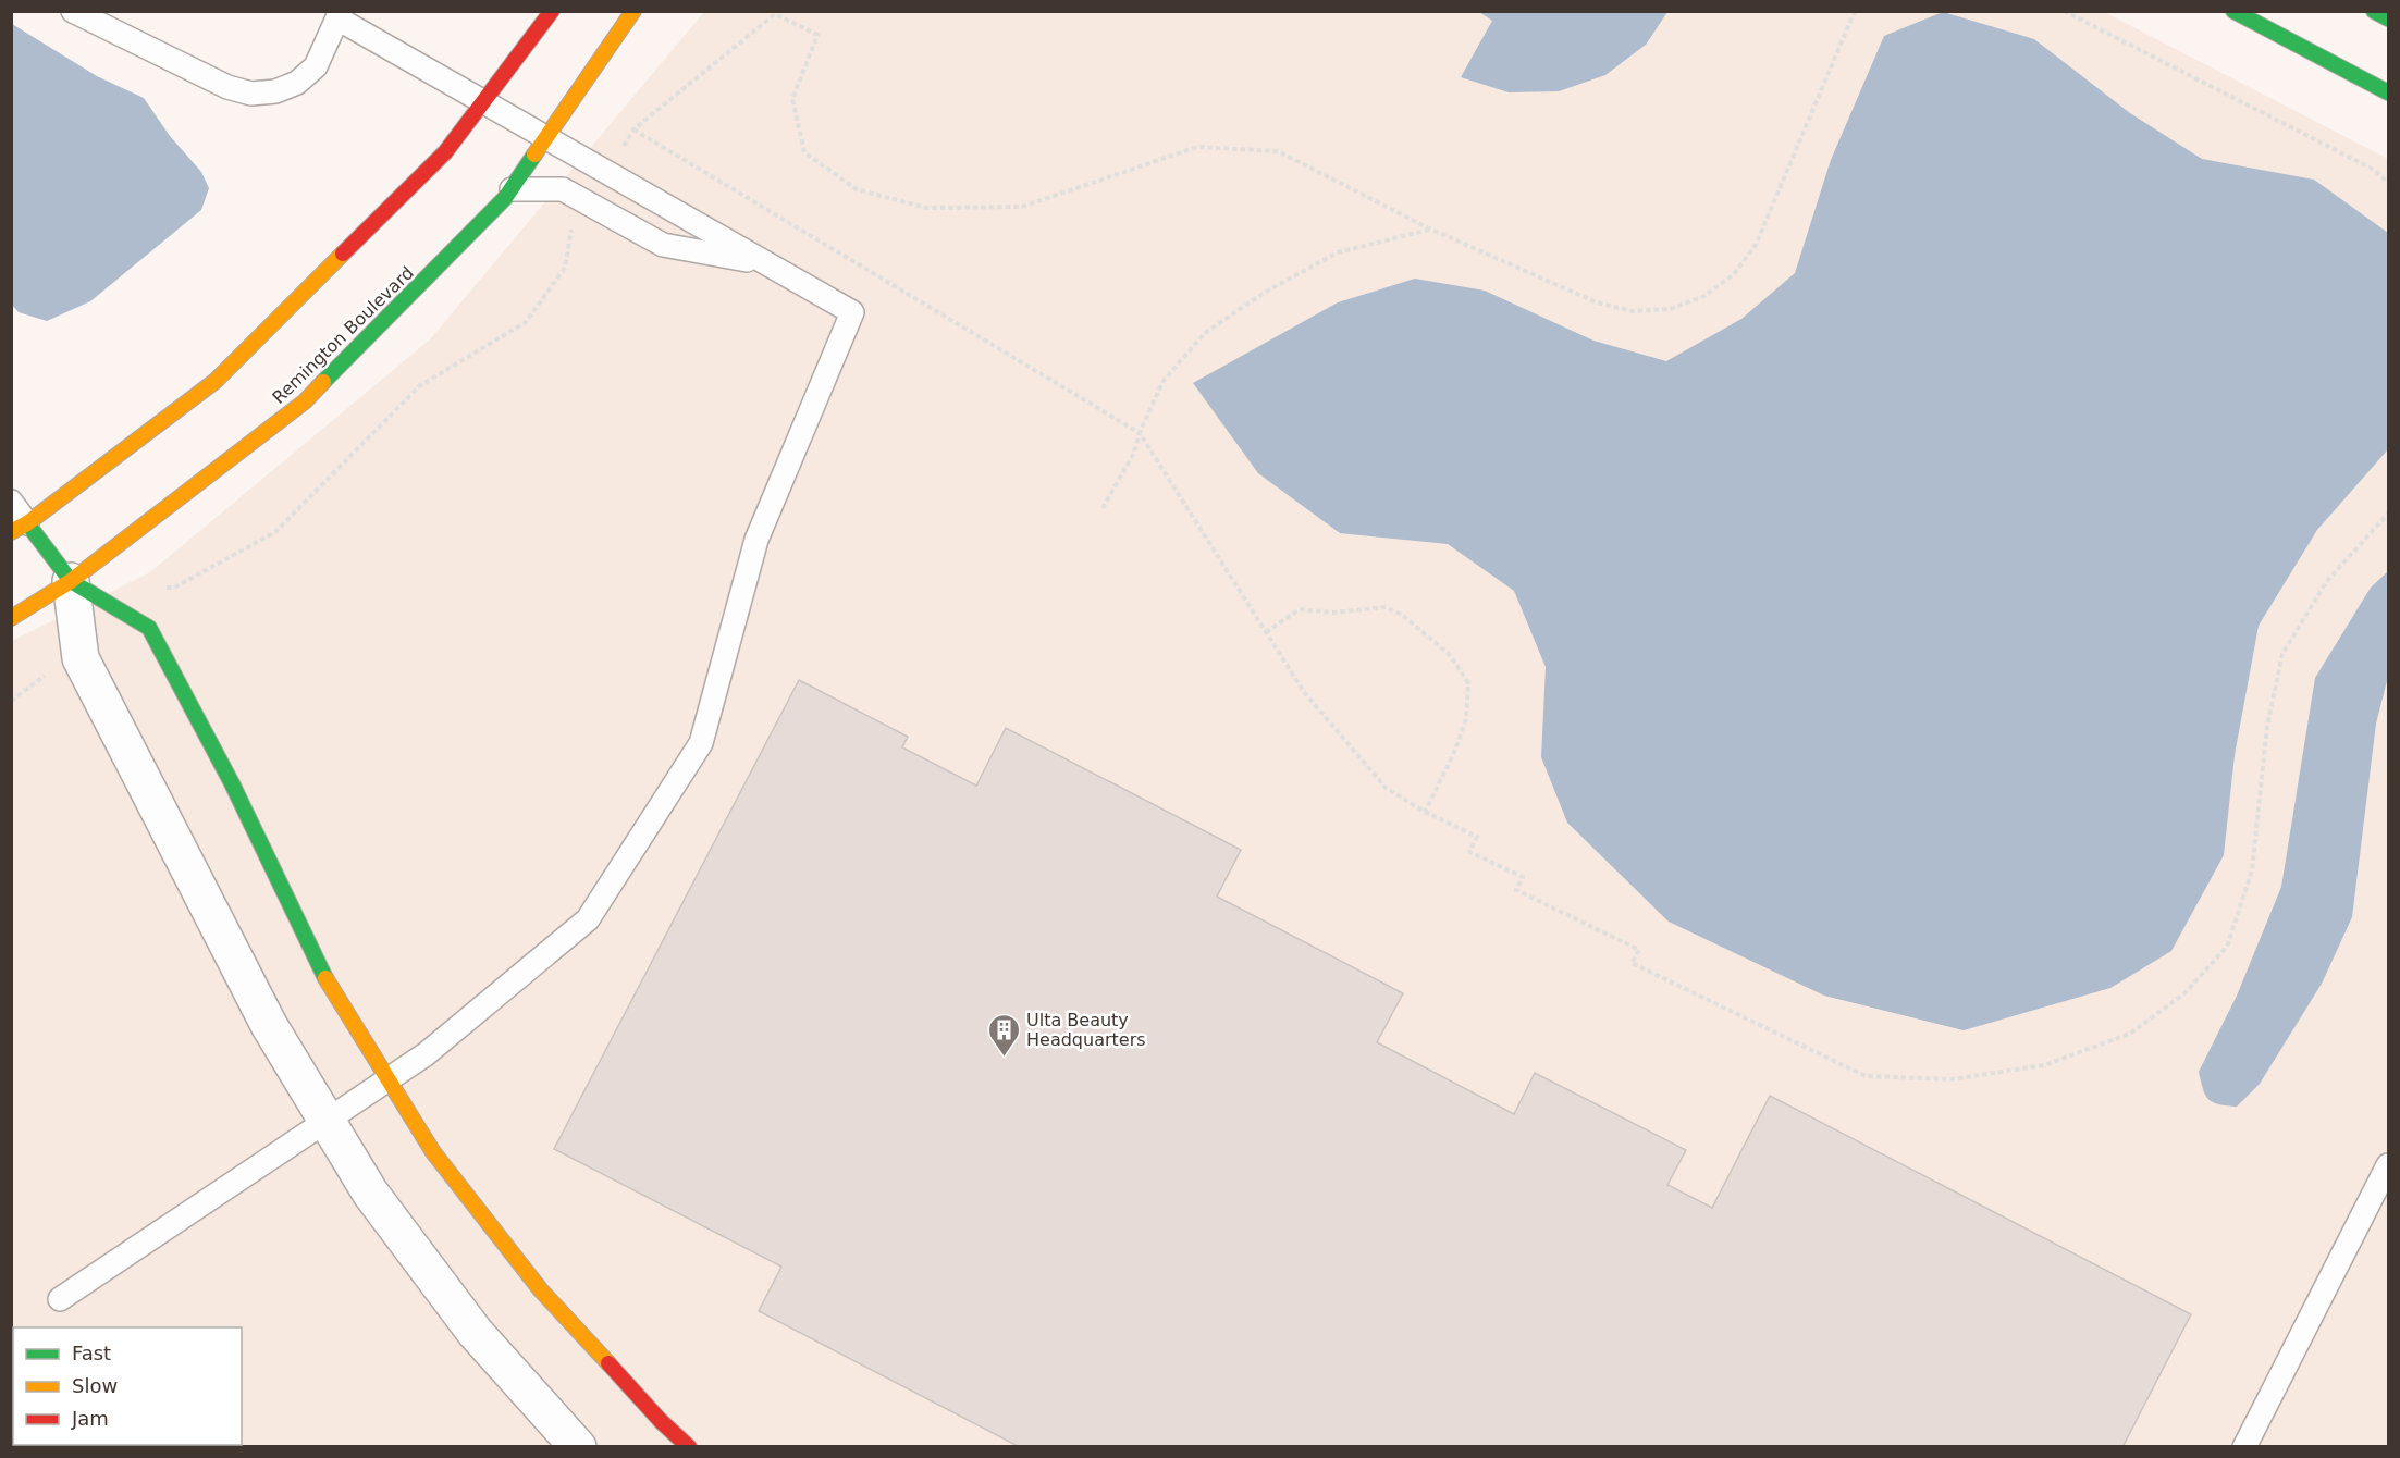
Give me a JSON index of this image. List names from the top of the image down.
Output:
{
  "streets": {
    "street": ["Remington Boulevard"]
  },
  "places": {
    "building": ["Ulta Beauty Headquarters"]
  },
  "legend": ["Fast", "Slow", "Jam"]
}
